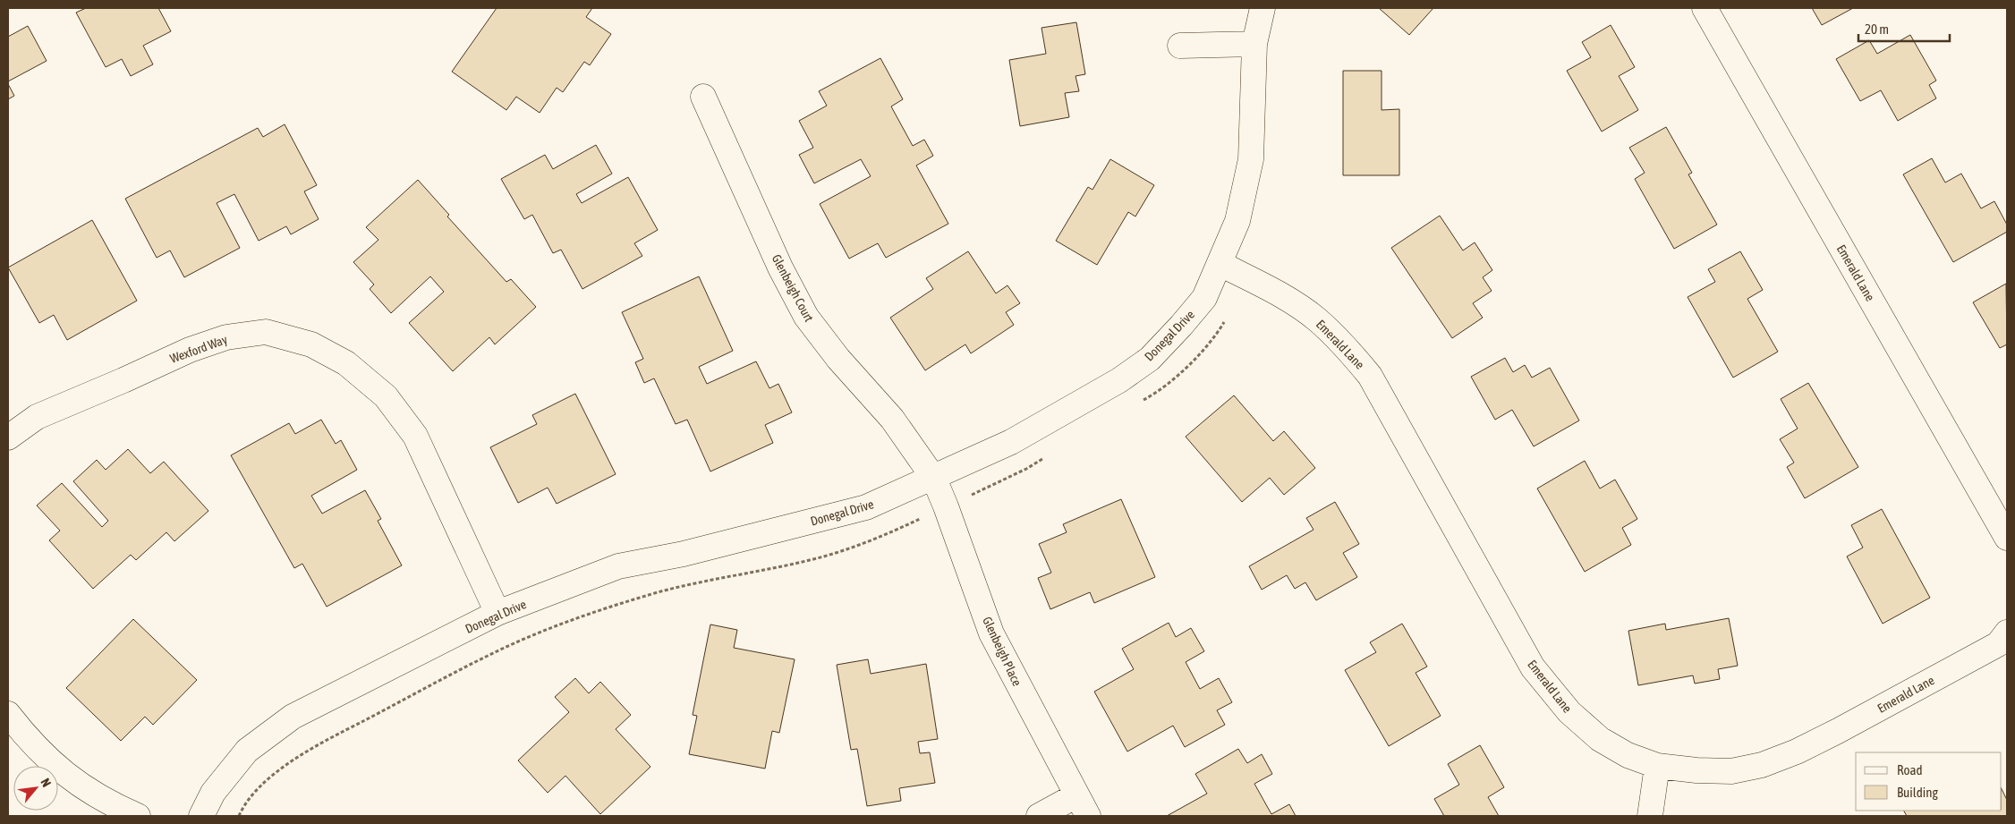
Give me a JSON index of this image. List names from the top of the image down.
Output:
{
  "streets": {
    "street": [
      "Emerald Lane",
      "Glenbeigh Court",
      "Donegal Drive",
      "Wexford Way",
      "Glenbeigh Place"
    ]
  },
  "crossings": [
    ["Emerald Lane", "Donegal Drive"],
    ["Glenbeigh Court", "Donegal Drive"],
    ["Glenbeigh Court", "Glenbeigh Place"],
    ["Donegal Drive", "Wexford Way"],
    ["Donegal Drive", "Glenbeigh Place"]
  ],
  "legend": ["Road", "Building"],
  "scale_bar": "20 m",
  "north": "top right"
}
